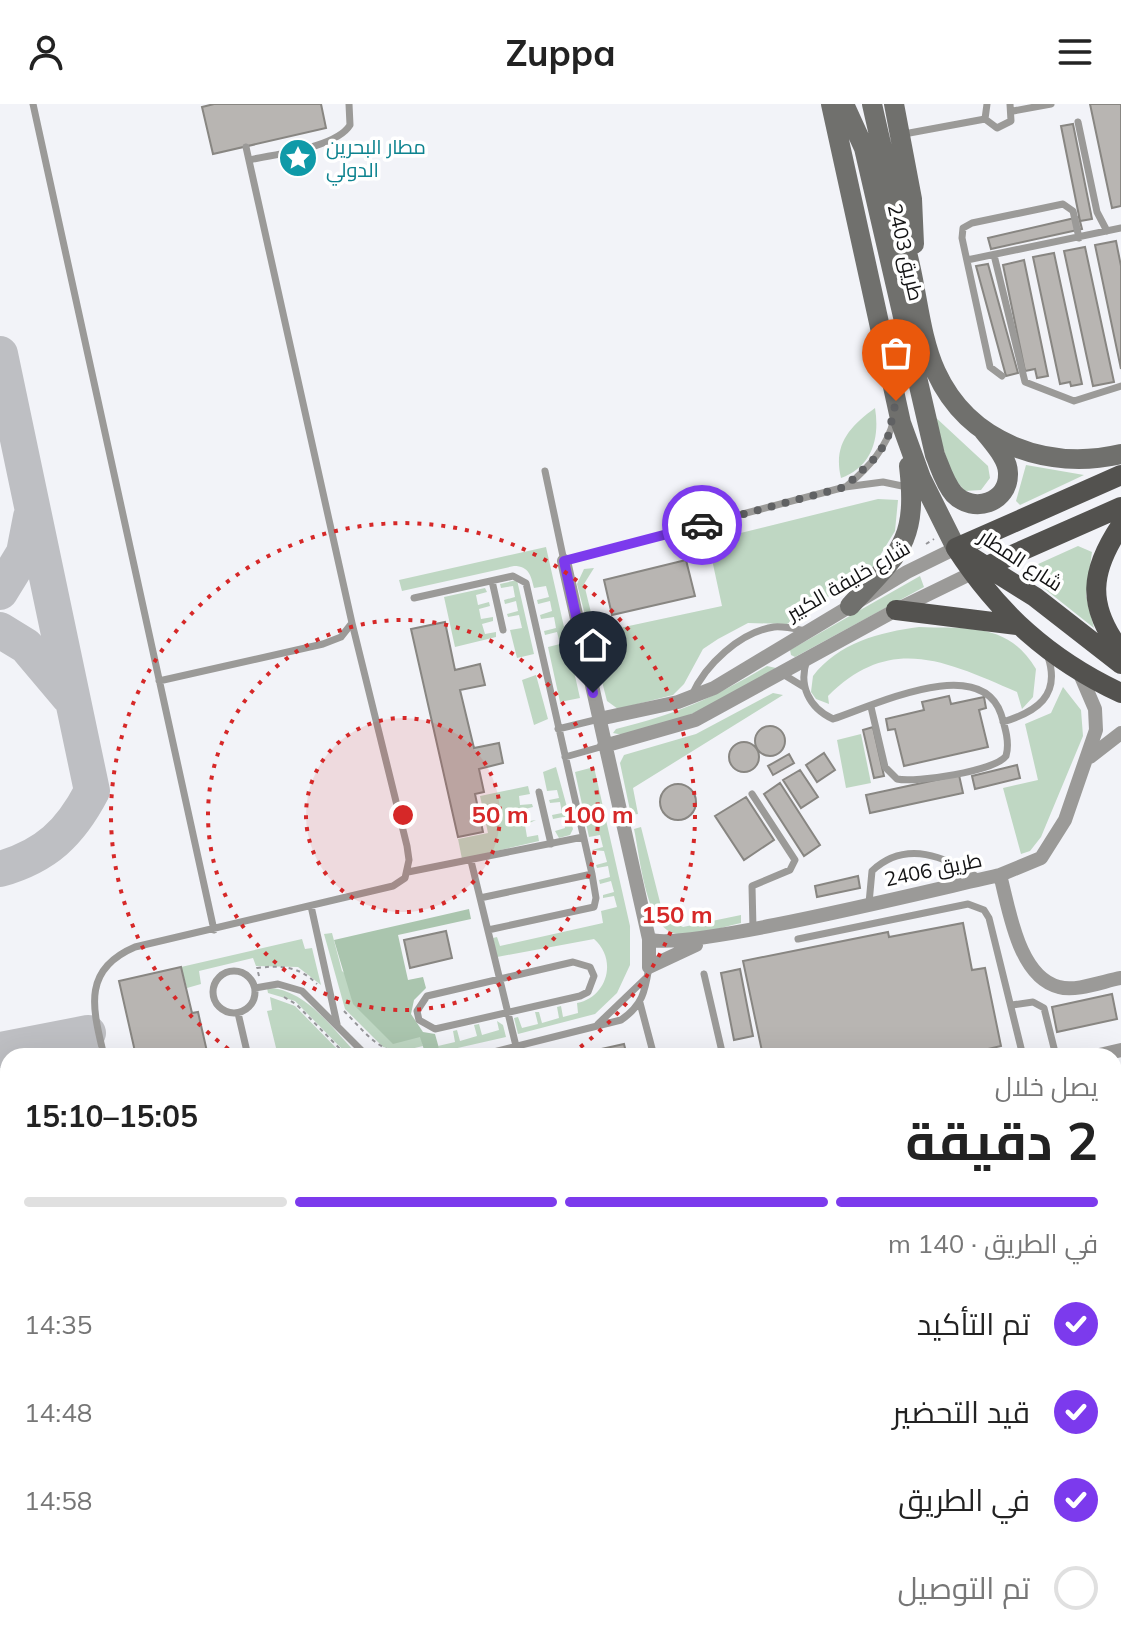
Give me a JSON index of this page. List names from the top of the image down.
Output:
{
  "streets": {
    "main road": ["طريق 2403", "شارع المطار", "شارع خليفة الكبير"],
    "street": ["طريق 2406"]
  },
  "crossings": [
    ["طريق 2403", "شارع المطار"],
    ["طريق 2403", "شارع خليفة الكبير"],
    ["شارع المطار", "شارع خليفة الكبير"]
  ],
  "places": {
    "place": ["مطار البحرين الدولي"]
  },
  "page": {
    "header": "Zuppa",
    "heading": ["2 دقيقة", "يصل خلال", "15:05–15:10"],
    "bar": "في الطريق · 140 m",
    "list": [
      ["تم التأكيد", "14:35"],
      ["قيد التحضير", "14:48"],
      ["في الطريق", "14:58"],
      "تم التوصيل"
    ]
  },
  "rings": ["50 m", "100 m", "150 m"]
}
